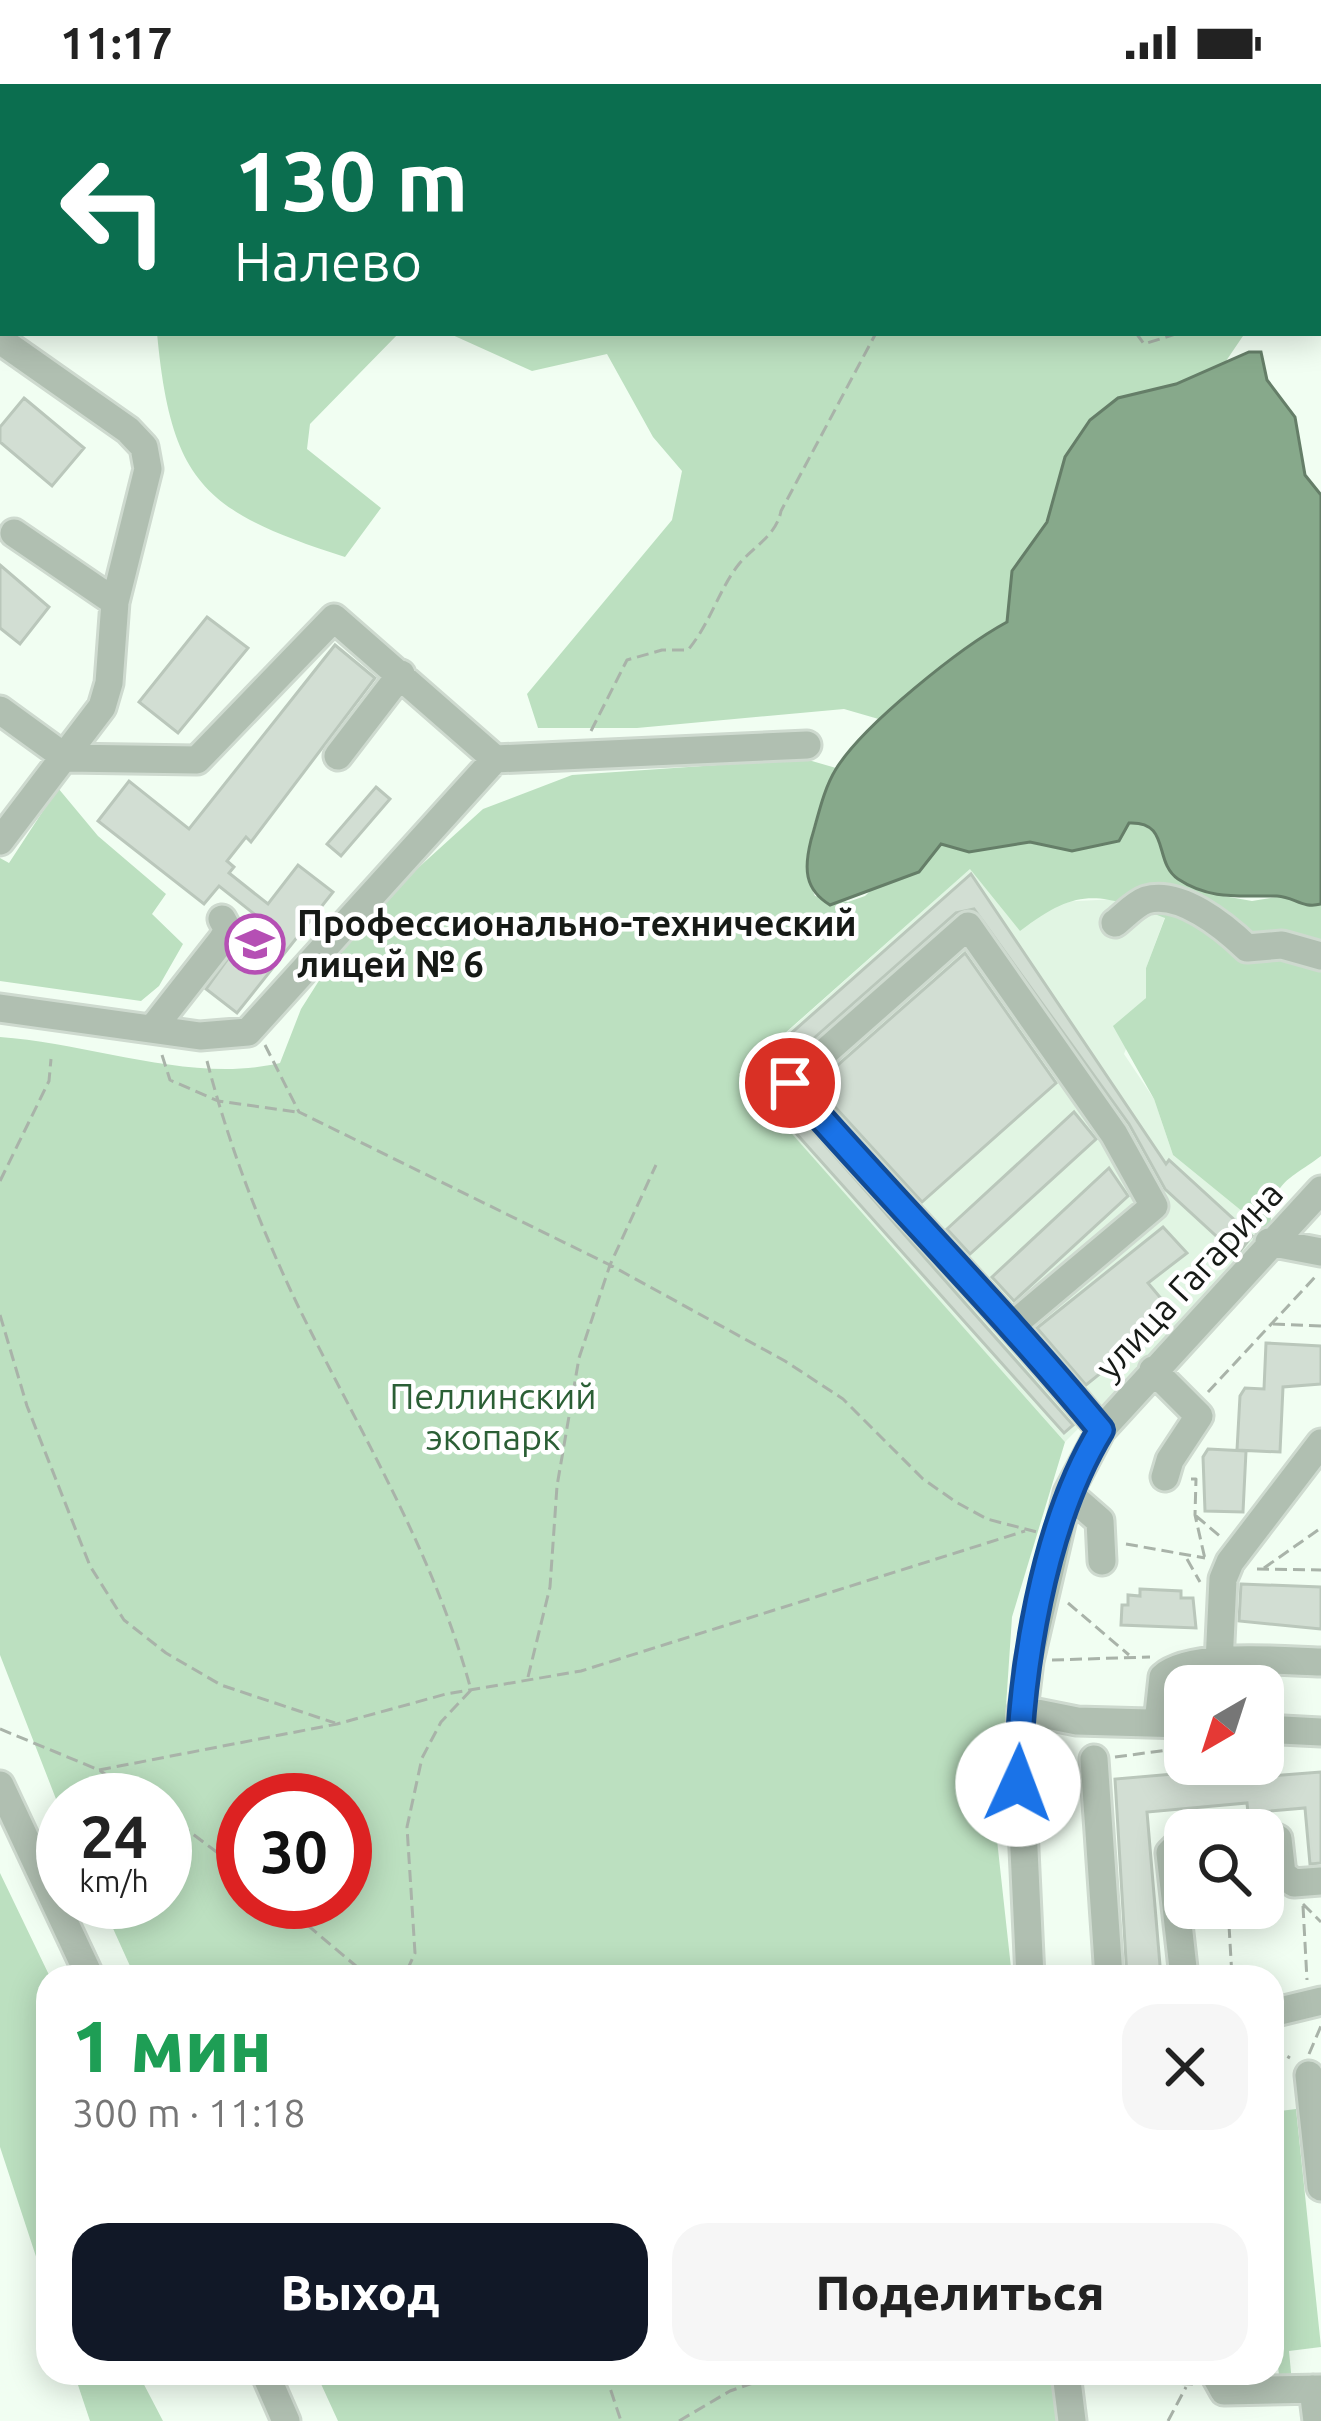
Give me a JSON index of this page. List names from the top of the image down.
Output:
{
  "streets": {
    "street": ["улица Гагарина"]
  },
  "parks": ["Пеллинский экопарк"],
  "places": {
    "school or university": ["Профессионально-технический лицей № 6"]
  },
  "north": "bottom left",
  "page": {
    "status": "11:17",
    "turn": ["130 m", "Налево"],
    "speed": "24 km/h",
    "limit": "30",
    "heading": ["1 мин", "300 m · 11:18"],
    "buttons": ["Выход", "Поделиться"]
  }
}
